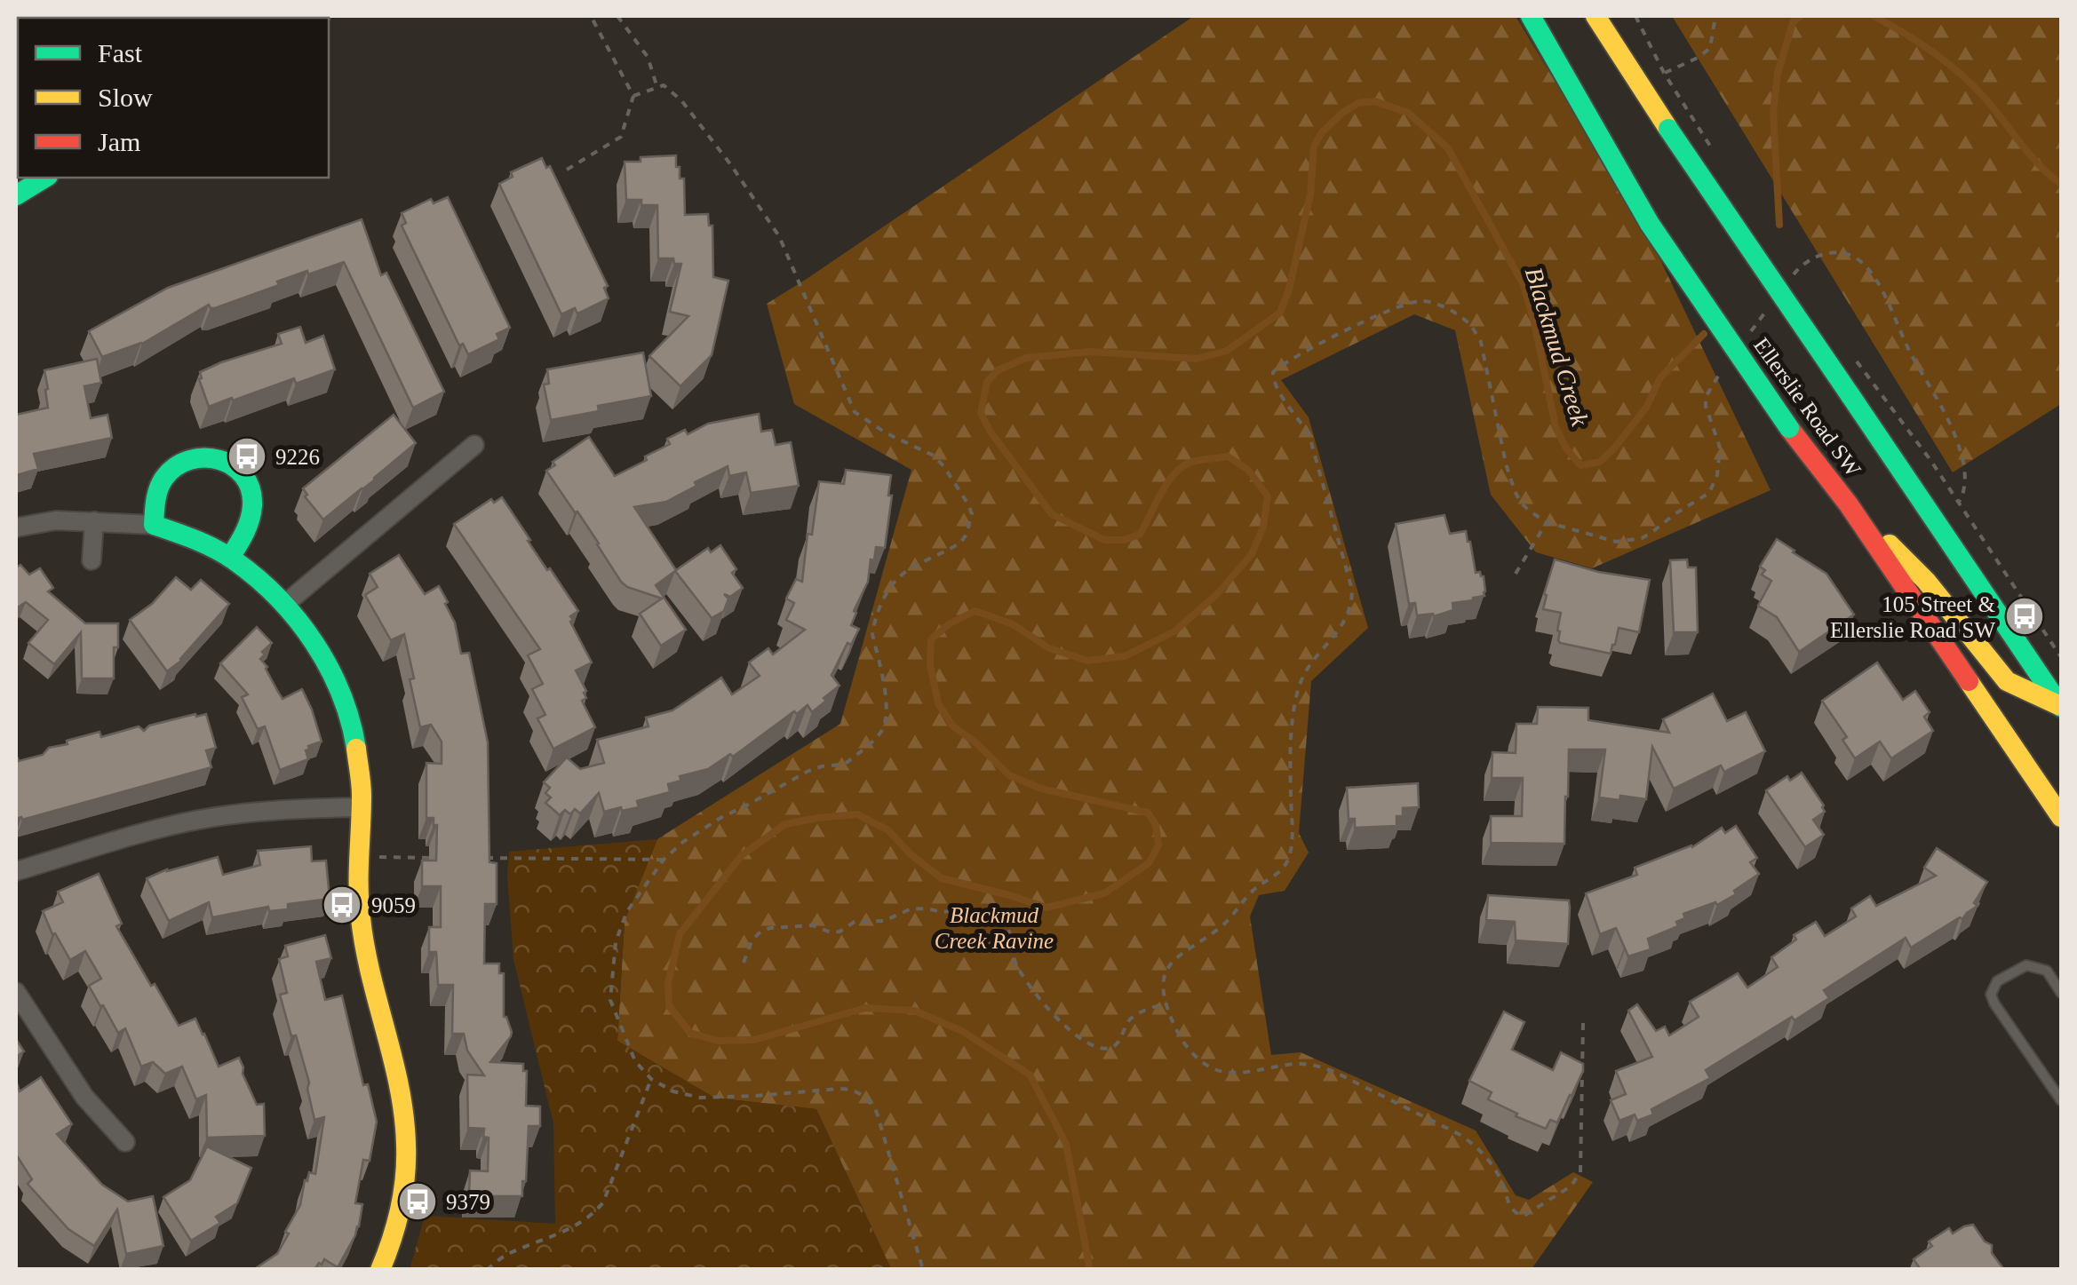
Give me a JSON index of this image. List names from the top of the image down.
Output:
{
  "streets": {
    "main road": ["Ellerslie Road SW"]
  },
  "water": ["Blackmud Creek"],
  "parks": ["Blackmud Creek Ravine"],
  "places": {
    "bus stop": [
      "9226",
      "105 Street & Ellerslie Road SW",
      "9059",
      "9379"
    ]
  },
  "legend": ["Fast", "Slow", "Jam"]
}
